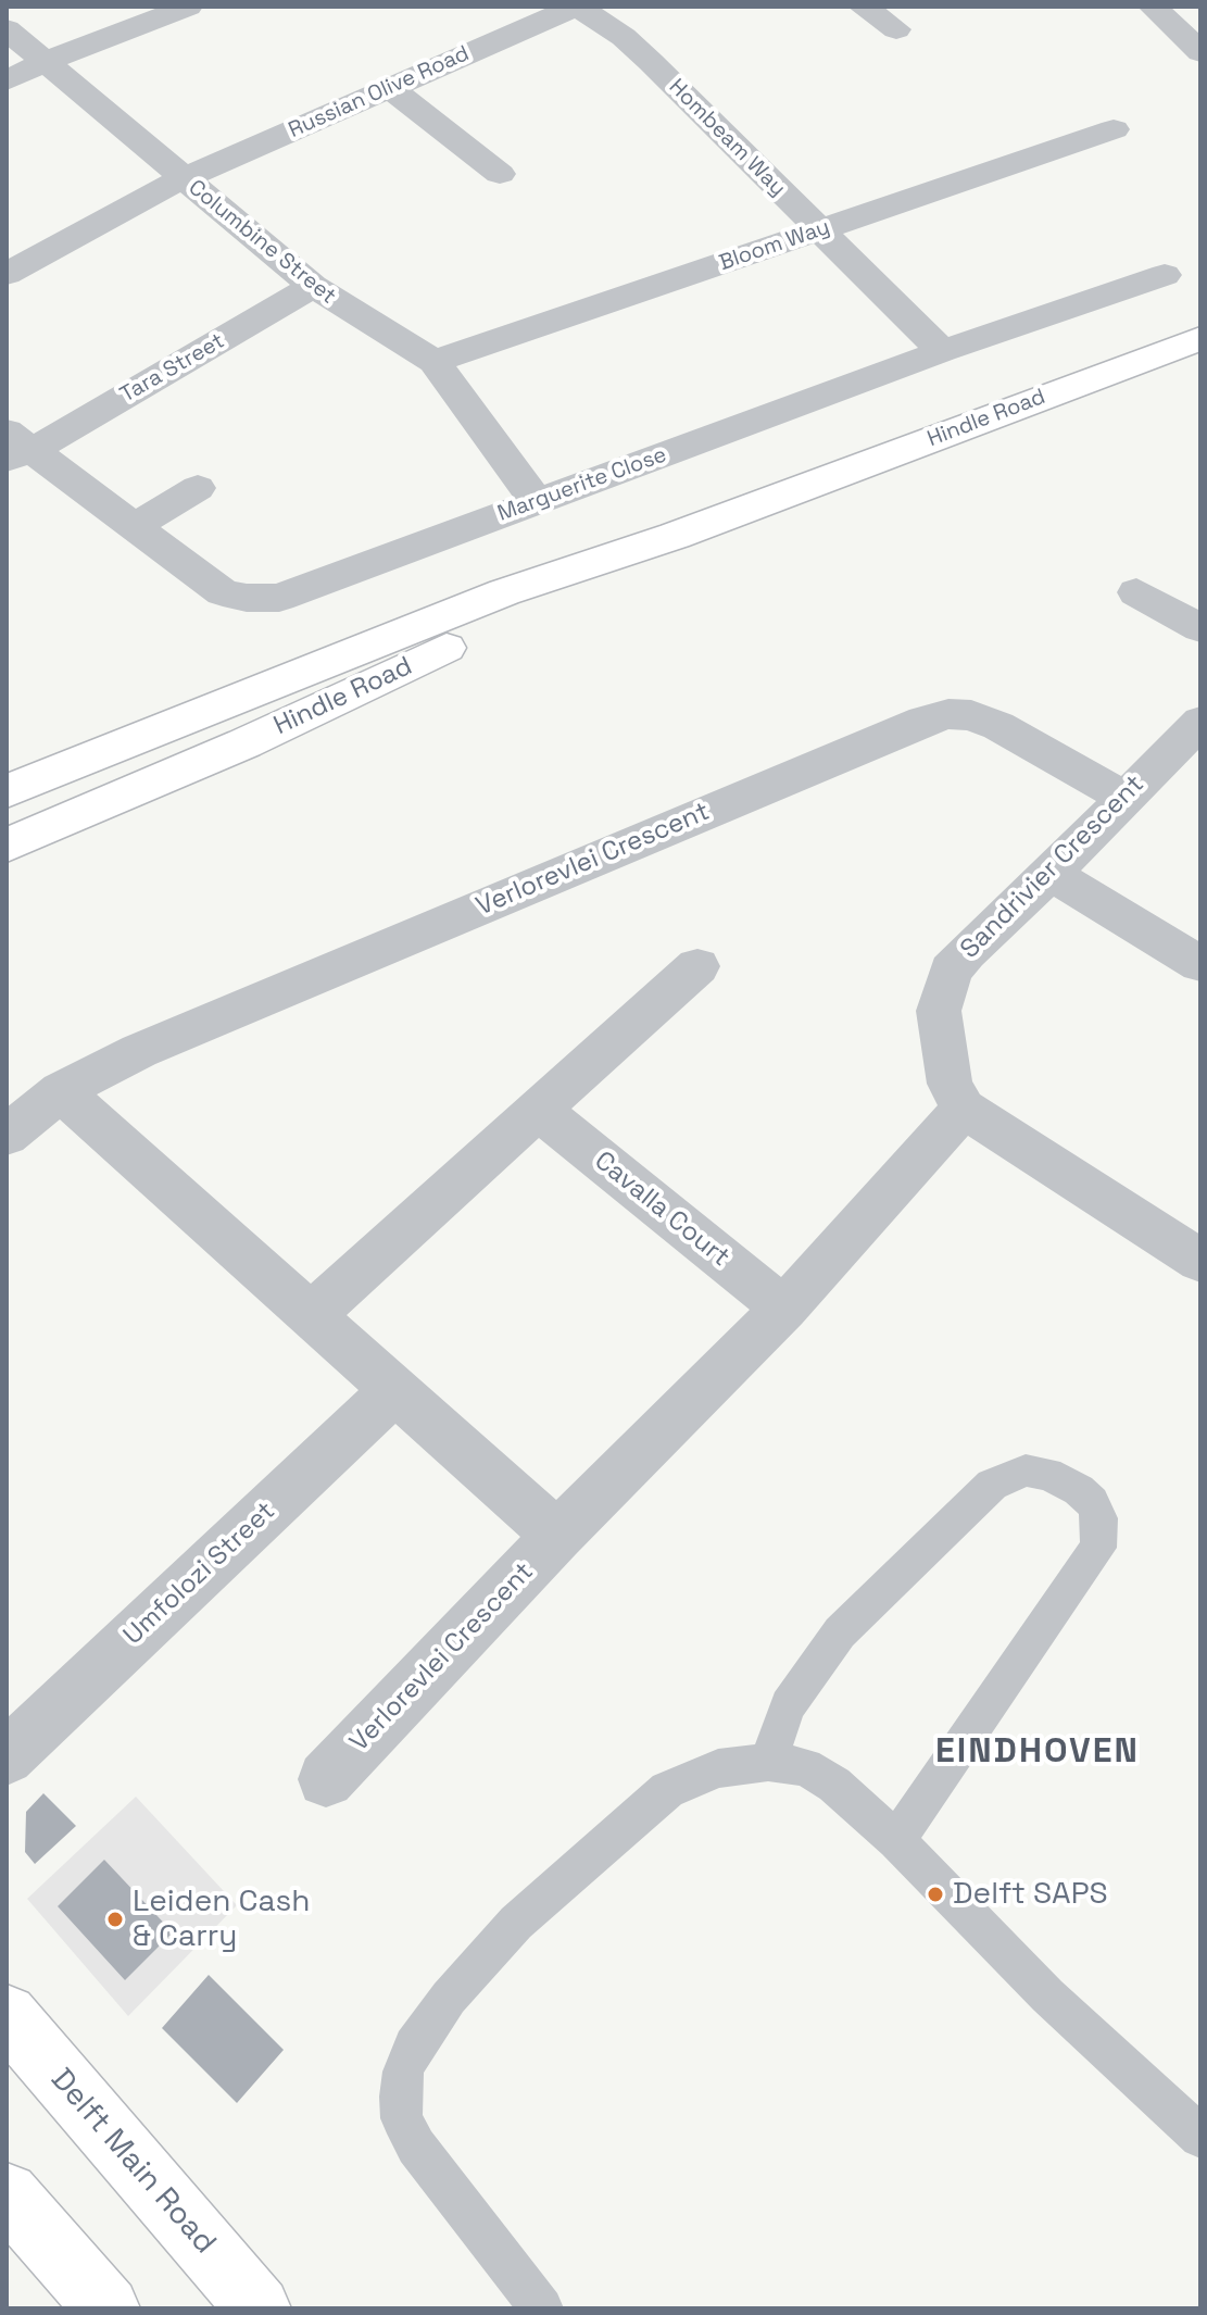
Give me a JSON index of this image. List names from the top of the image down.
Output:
{
  "streets": {
    "main road": ["Hindle Road", "Delft Main Road"],
    "street": [
      "Russian Olive Road",
      "Hombeam Way",
      "Columbine Street",
      "Bloom Way",
      "Tara Street",
      "Marguerite Close",
      "Verlorevlei Crescent",
      "Sandrivier Crescent",
      "Cavalla Court",
      "Umfolozi Street"
    ]
  },
  "crossings": [
    ["Russian Olive Road", "Hombeam Way"],
    ["Russian Olive Road", "Columbine Street"],
    ["Hombeam Way", "Bloom Way"],
    ["Hombeam Way", "Marguerite Close"],
    ["Columbine Street", "Bloom Way"],
    ["Columbine Street", "Tara Street"],
    ["Columbine Street", "Marguerite Close"],
    ["Tara Street", "Marguerite Close"],
    ["Verlorevlei Crescent", "Sandrivier Crescent"],
    ["Verlorevlei Crescent", "Cavalla Court"]
  ],
  "districts": ["EINDHOVEN"],
  "places": ["Delft SAPS", "Leiden Cash & Carry"]
}
